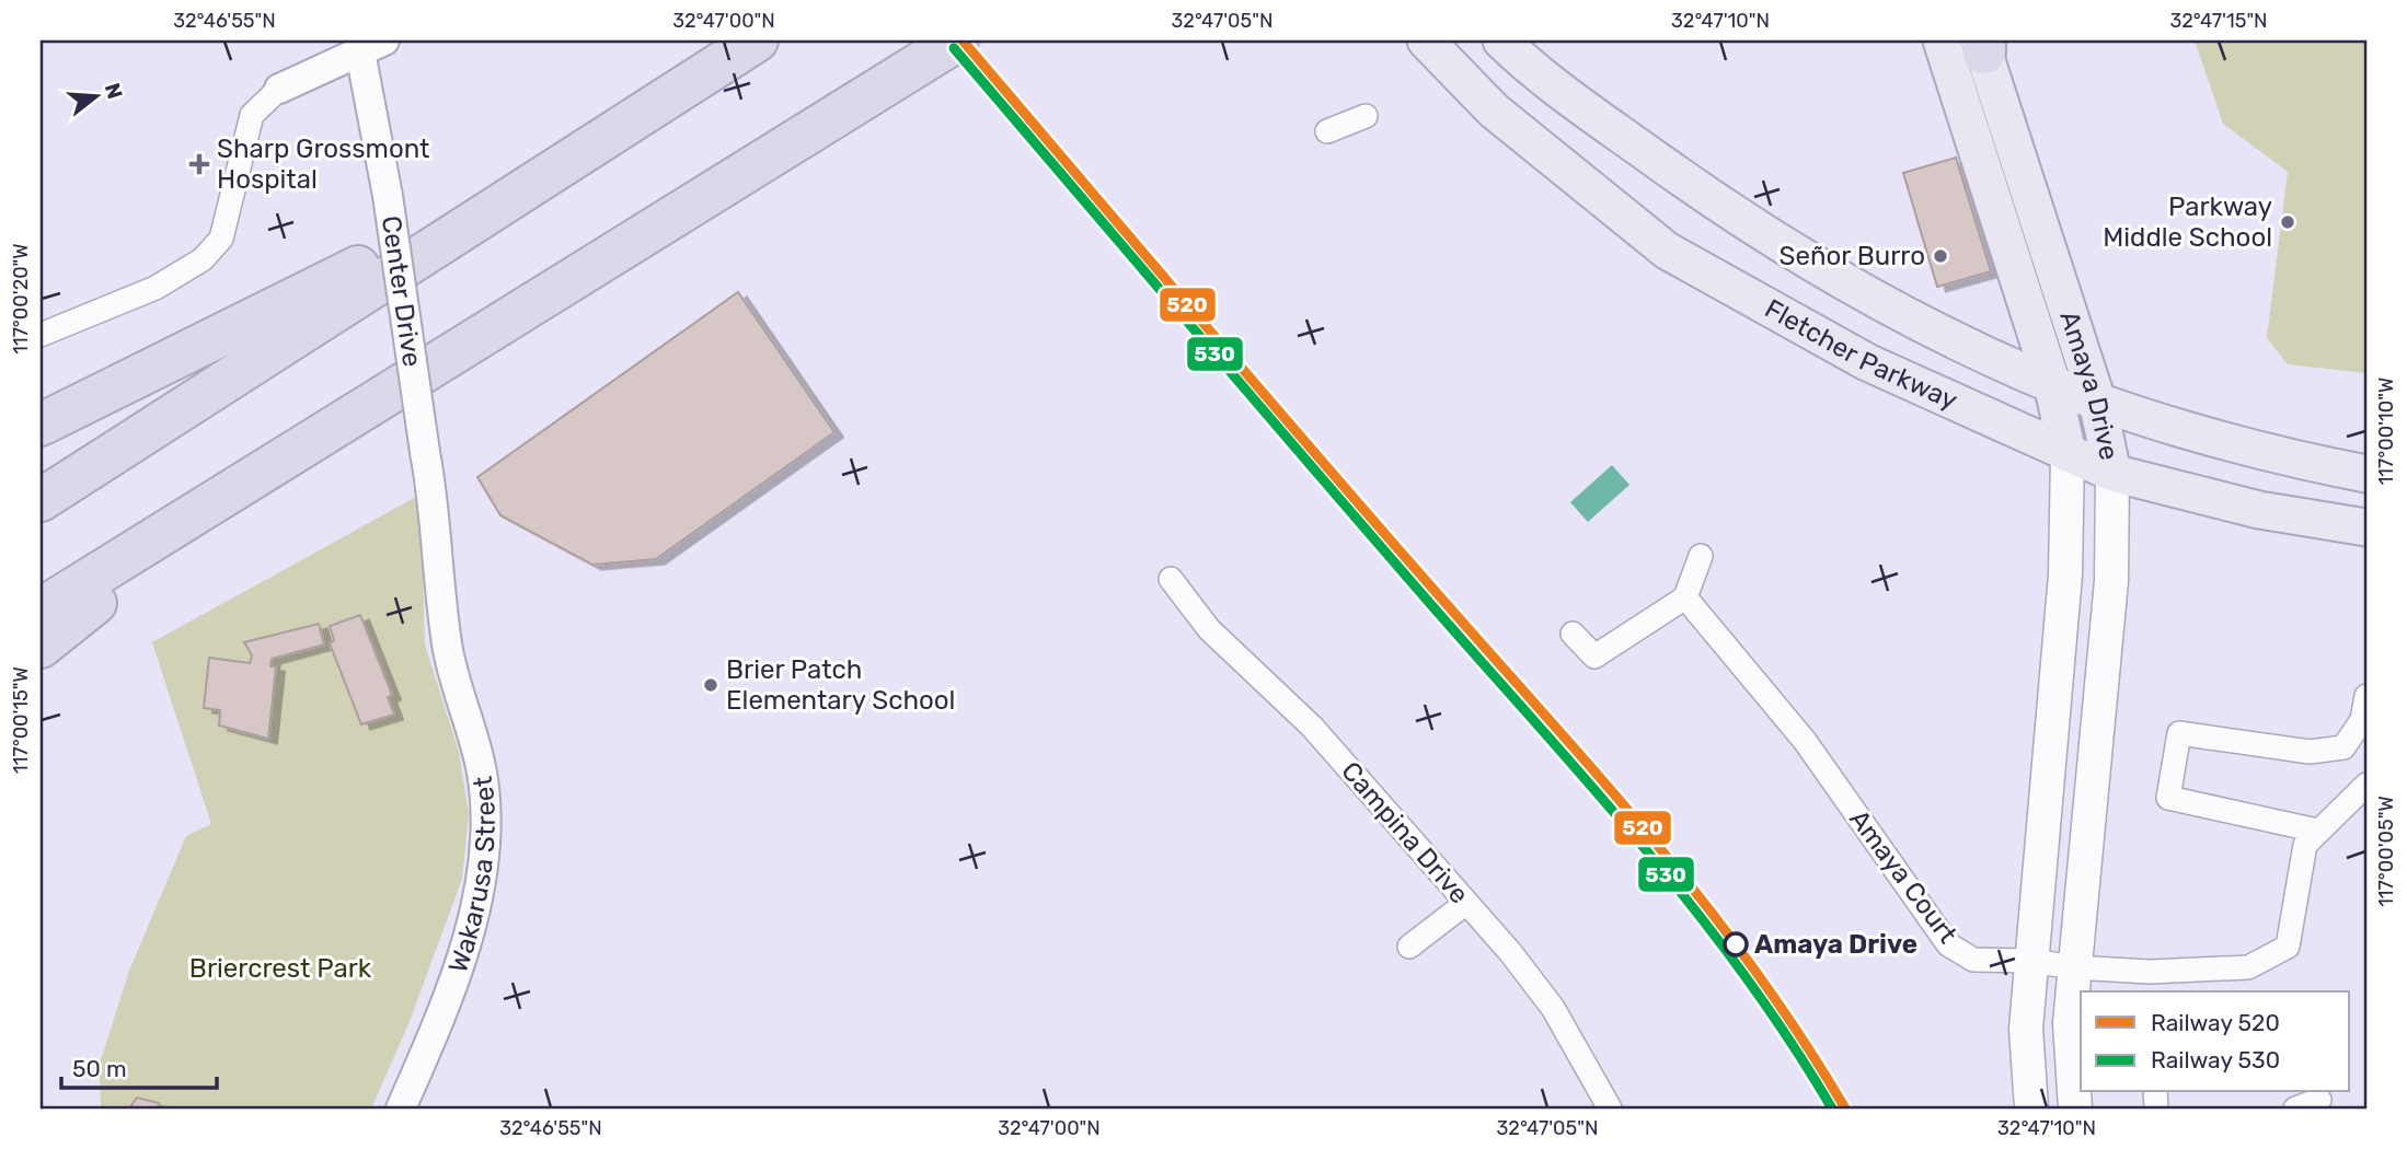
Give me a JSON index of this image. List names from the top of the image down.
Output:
{
  "streets": {
    "main road": ["Fletcher Parkway", "Amaya Drive"],
    "street": [
      "Center Drive",
      "Campina Drive",
      "Wakarusa Street",
      "Amaya Court"
    ]
  },
  "crossings": [
    ["Center Drive", "Wakarusa Street"],
    ["Fletcher Parkway", "Amaya Drive"],
    ["Amaya Drive", "Amaya Court"]
  ],
  "parks": ["Briercrest Park"],
  "places": {
    "health": ["Sharp Grossmont Hospital"],
    "other": [
      "Parkway Middle School",
      "Señor Burro",
      "Brier Patch Elementary School",
      "Amaya Drive"
    ]
  },
  "lines": ["rail line 520", "rail line 530"],
  "legend": ["Railway 520", "Railway 530"],
  "scale_bar": "50 m",
  "north": "right",
  "coordinates": [
    "32°46'55\"N",
    "32°47'00\"N",
    "32°47'05\"N",
    "32°47'10\"N",
    "32°47'15\"N",
    "117°00'20\"W",
    "117°00'10\"W",
    "117°00'15\"W",
    "117°00'05\"W"
  ]
}
